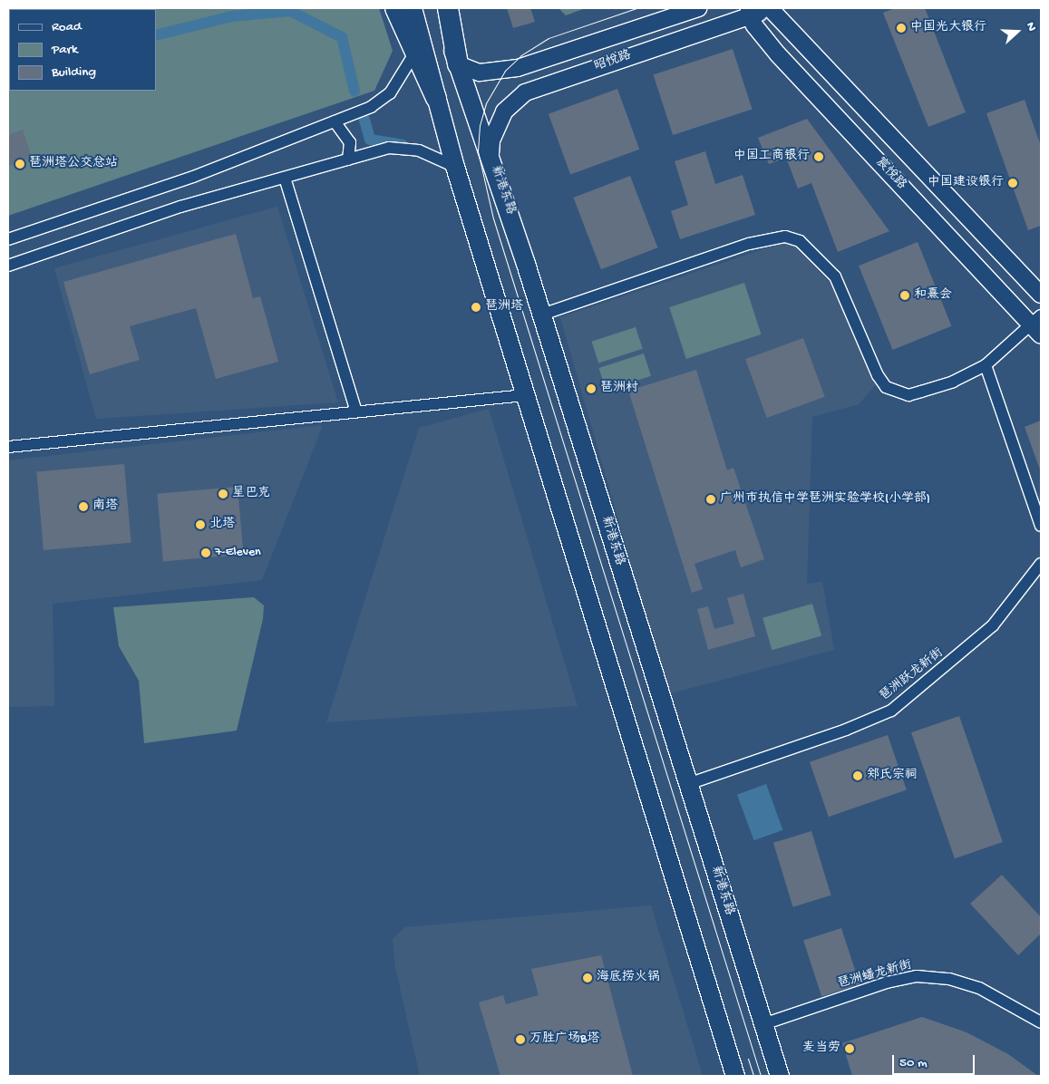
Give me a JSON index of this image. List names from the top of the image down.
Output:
{
  "streets": {
    "main road": ["新港东路"],
    "street": [
      "昭悦路",
      "宸悦路",
      "琶洲跃龙新街",
      "琶洲蟠龙新街"
    ]
  },
  "crossings": [
    ["昭悦路", "宸悦路"],
    ["昭悦路", "新港东路"],
    ["新港东路", "琶洲跃龙新街"],
    ["新港东路", "琶洲蟠龙新街"]
  ],
  "places": [
    "中国光大银行",
    "中国工商银行",
    "琶洲塔公交总站",
    "中国建设银行",
    "和熹会",
    "琶洲塔",
    "琶洲村",
    "星巴克",
    "广州市执信中学琶洲实验学校(小学部)",
    "南塔",
    "北塔",
    "7-Eleven",
    "郑氏宗祠",
    "海底捞火锅",
    "万胜广场B塔",
    "麦当劳"
  ],
  "legend": ["Road", "Park", "Building"],
  "scale_bar": "50 m",
  "north": "right"
}
